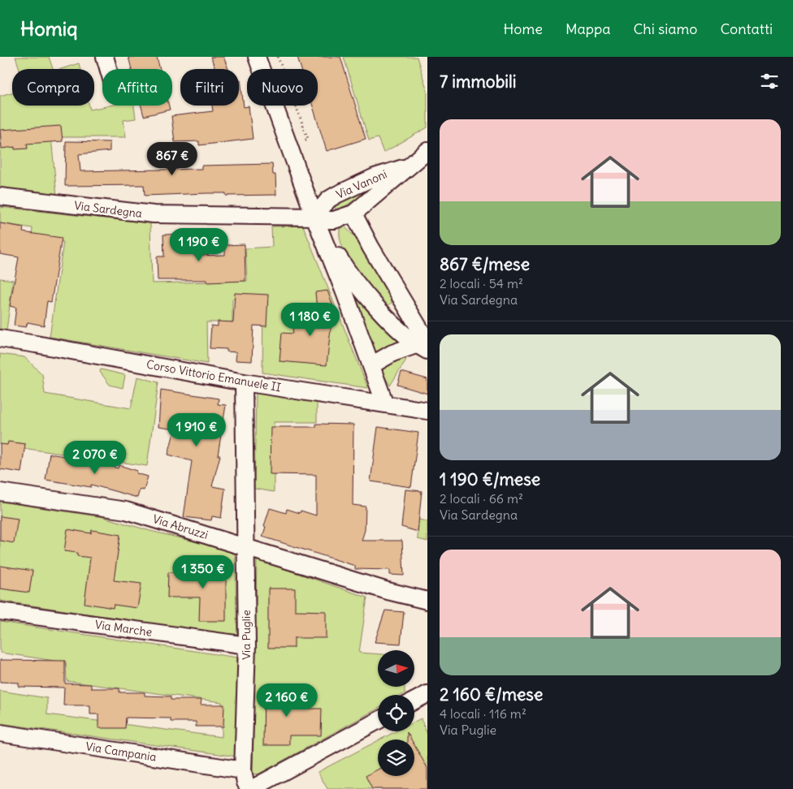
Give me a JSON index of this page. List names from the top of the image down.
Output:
{
  "streets": {
    "street": [
      "Via Vanoni",
      "Via Sardegna",
      "Corso Vittorio Emanuele II",
      "Via Abruzzi",
      "Via Marche",
      "Via Puglie",
      "Via Campania"
    ]
  },
  "crossings": [
    ["Via Vanoni", "Via Sardegna"],
    ["Corso Vittorio Emanuele II", "Via Puglie"],
    ["Via Abruzzi", "Via Puglie"],
    ["Via Marche", "Via Puglie"],
    ["Via Puglie", "Via Campania"]
  ],
  "north": "right",
  "page": {
    "header": "Homiq",
    "nav": [
      "Home",
      "Mappa",
      "Chi siamo",
      "Contatti"
    ],
    "heading": "7 immobili",
    "chip": [
      "Compra",
      "Affitta",
      "Filtri",
      "Nuovo"
    ],
    "list": [
      {
        "name": "867 €/mese",
        "note": "2 locali · 54 m² · Via Sardegna"
      },
      {
        "name": "1 190 €/mese",
        "note": "2 locali · 66 m² · Via Sardegna"
      },
      {
        "name": "2 160 €/mese",
        "note": "4 locali · 116 m² · Via Puglie"
      }
    ],
    "price": [
      "867 €",
      "1 190 €",
      "1 180 €",
      "1 910 €",
      "2 070 €",
      "1 350 €",
      "2 160 €"
    ]
  }
}
